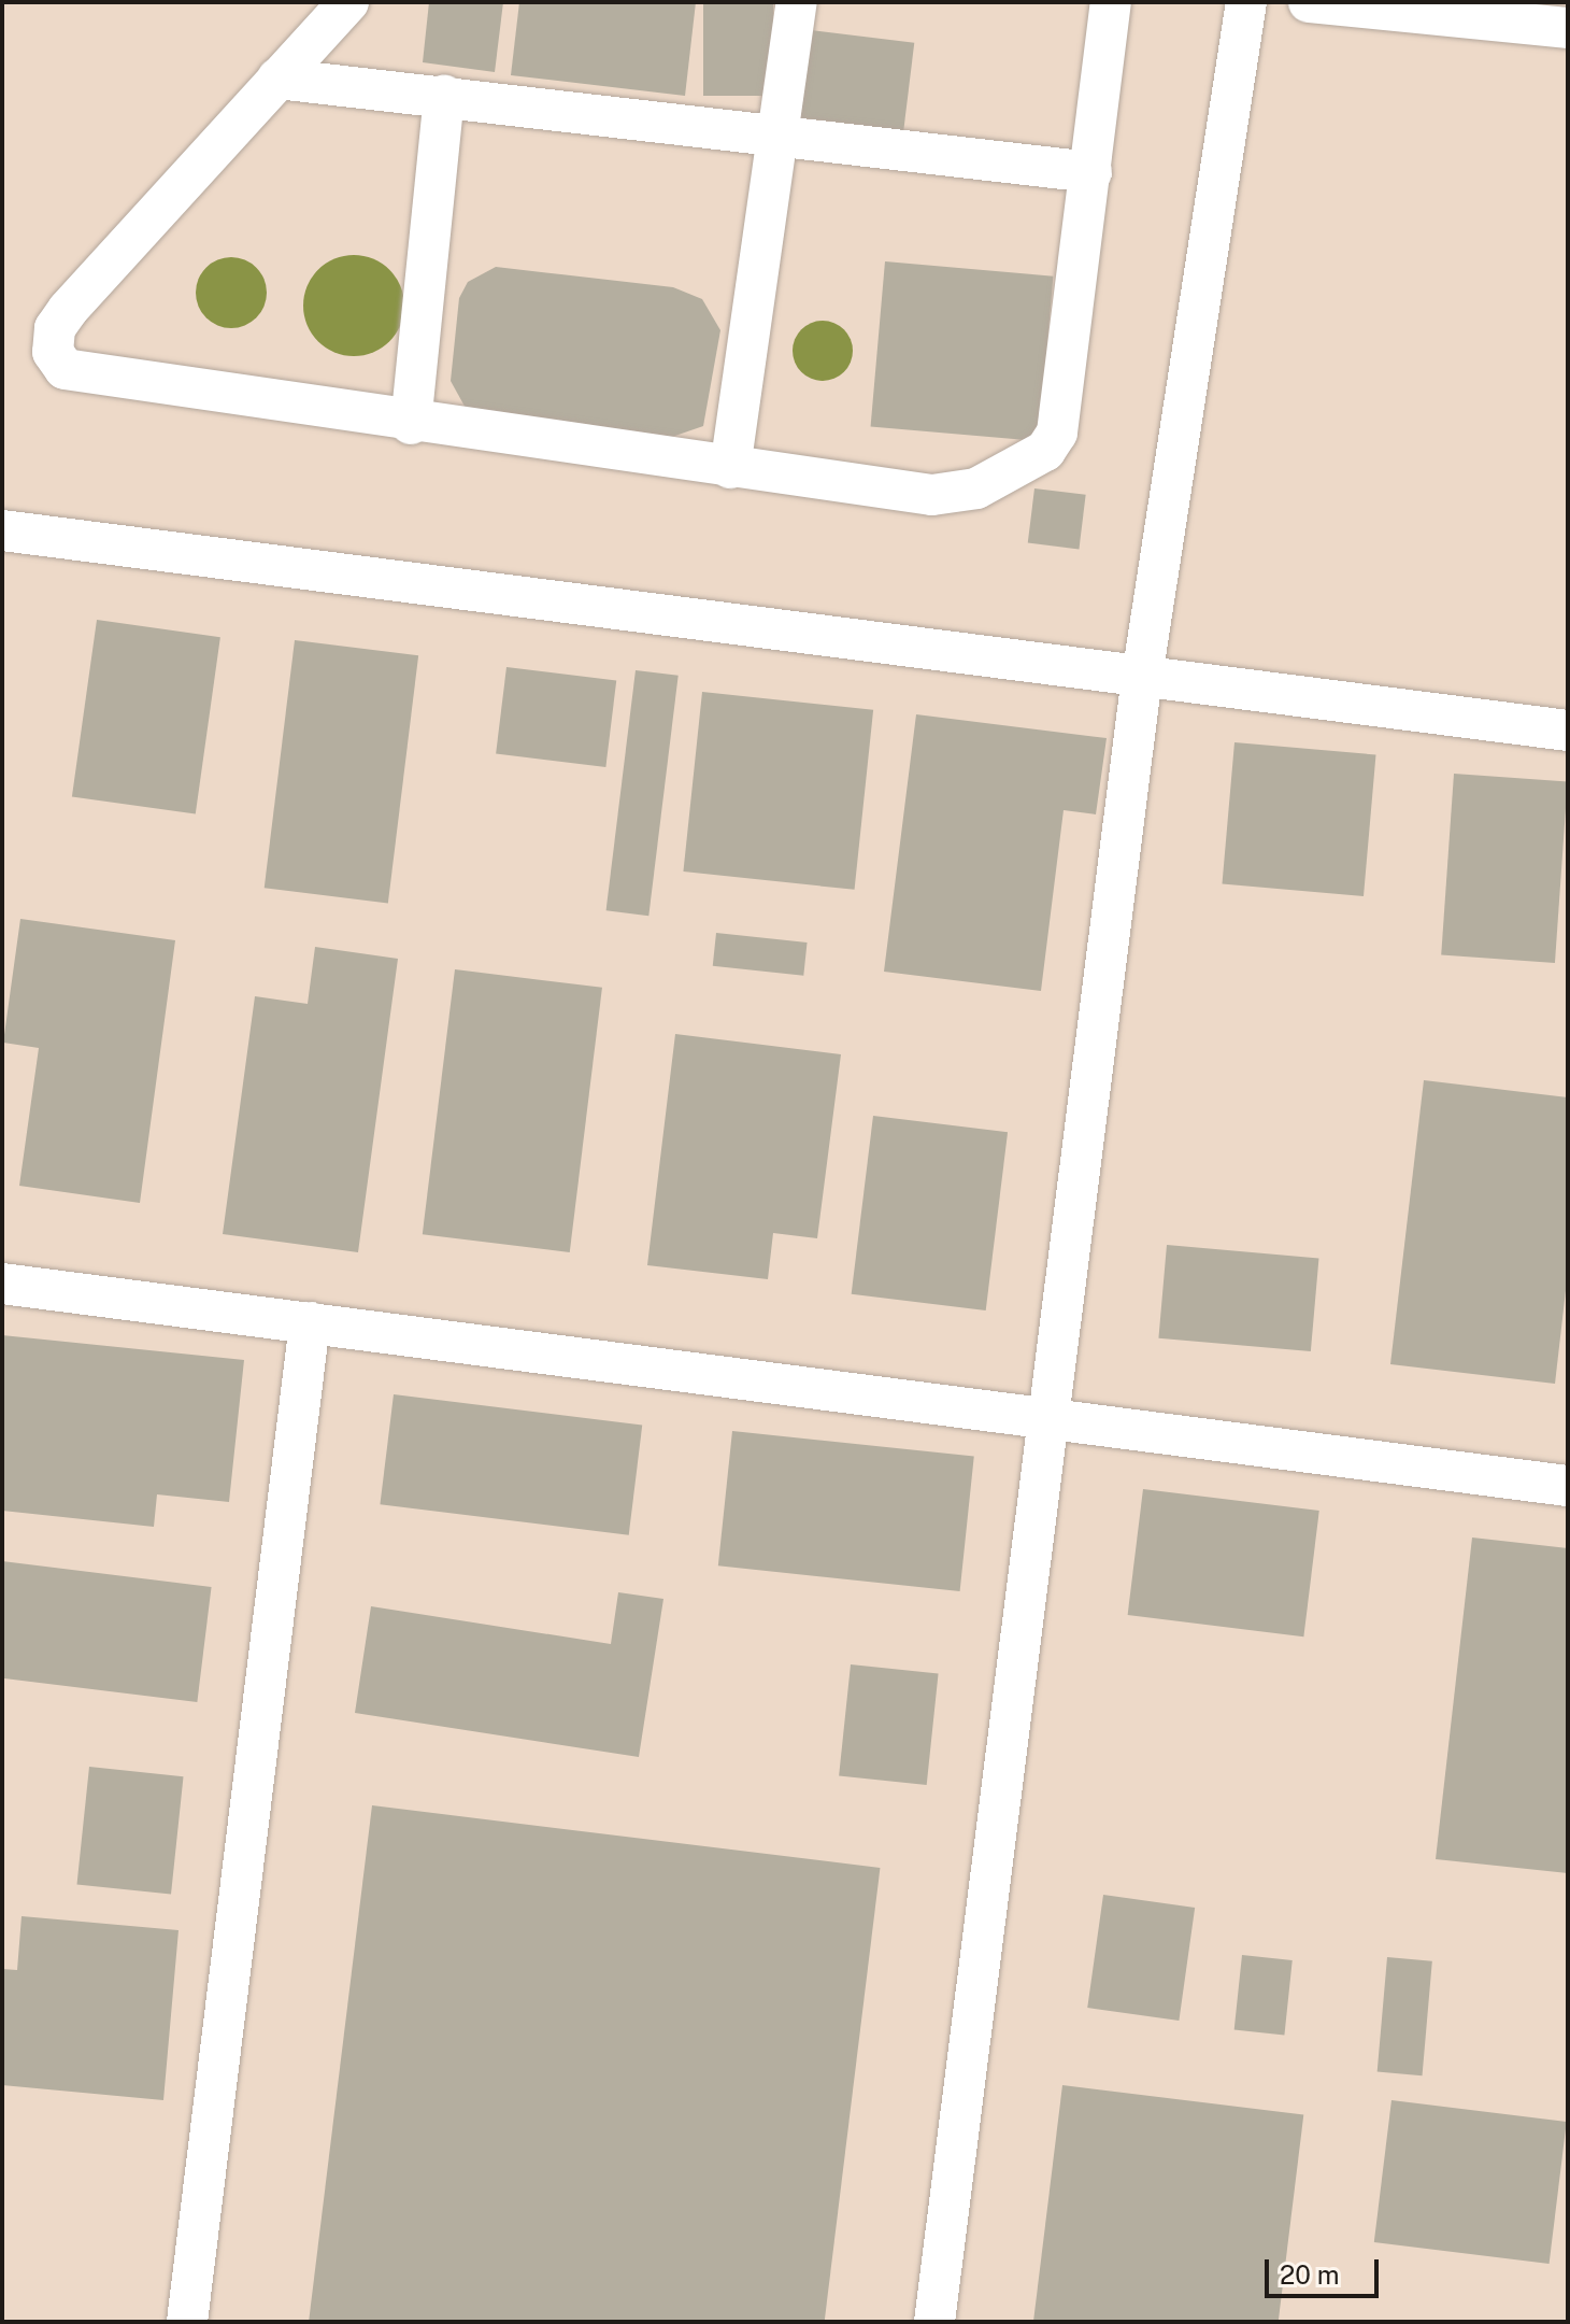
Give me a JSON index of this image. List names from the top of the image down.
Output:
{
  "scale_bar": "20 m"
}
